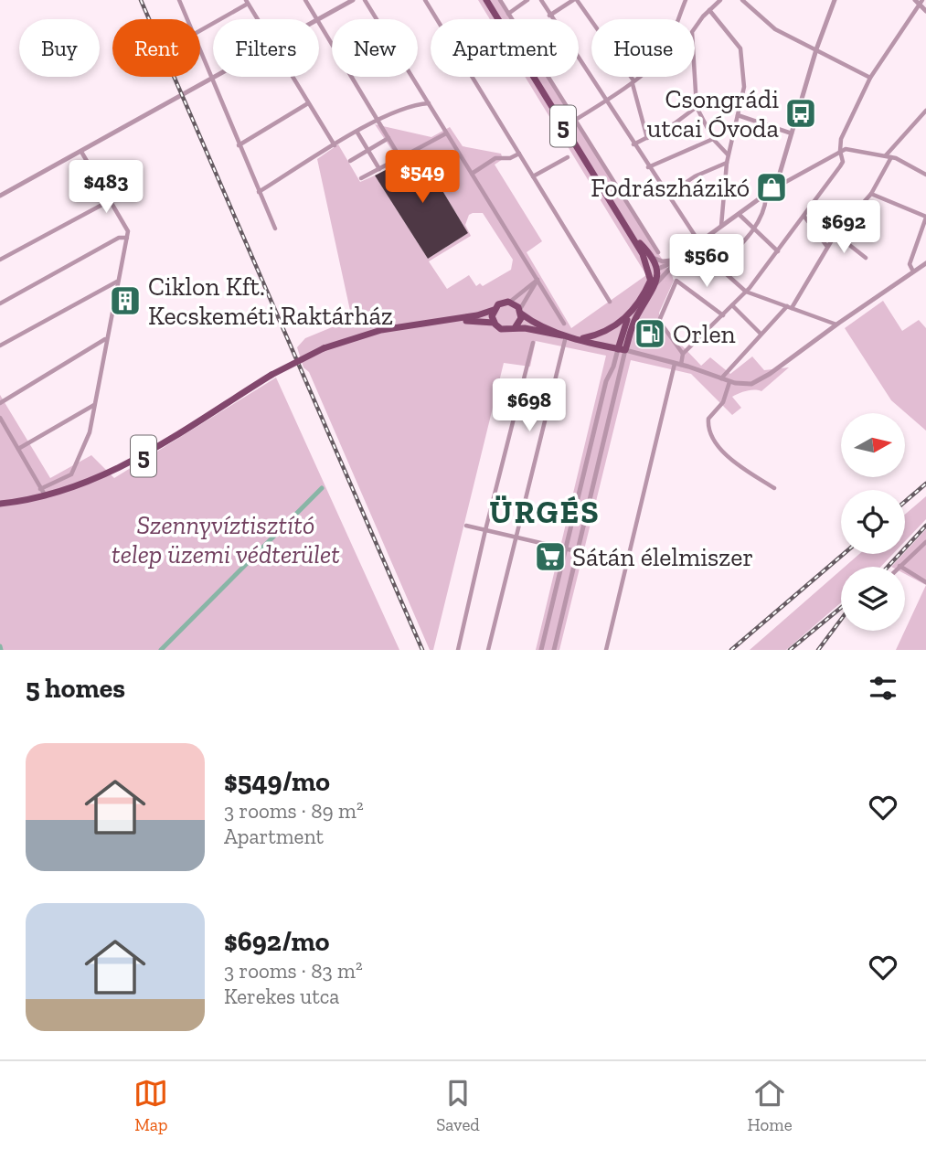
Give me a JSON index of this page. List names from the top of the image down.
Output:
{
  "streets": {
    "main road": ["5"]
  },
  "districts": ["ÜRGÉS"],
  "parks": ["Szennyvíztisztító telep üzemi védterület"],
  "places": {
    "bus stop": ["Csongrádi utcai Óvoda"],
    "shop": ["Fodrászházikó"],
    "building": ["Ciklon Kft. Kecskeméti Raktárház"],
    "fuel station": ["Orlen"],
    "supermarket": ["Sátán élelmiszer"]
  },
  "north": "right",
  "page": {
    "chip": [
      "Buy",
      "Rent",
      "Filters",
      "New",
      "Apartment",
      "House"
    ],
    "price": [
      "$549",
      "$483",
      "$692",
      "$560",
      "$698"
    ],
    "heading": "5 homes",
    "list": [
      {
        "name": "$549/mo",
        "note": "3 rooms · 89 m² · Apartment"
      },
      {
        "name": "$692/mo",
        "note": "3 rooms · 83 m² · Kerekes utca"
      }
    ],
    "tabs": ["Map", "Saved", "Home"]
  }
}
